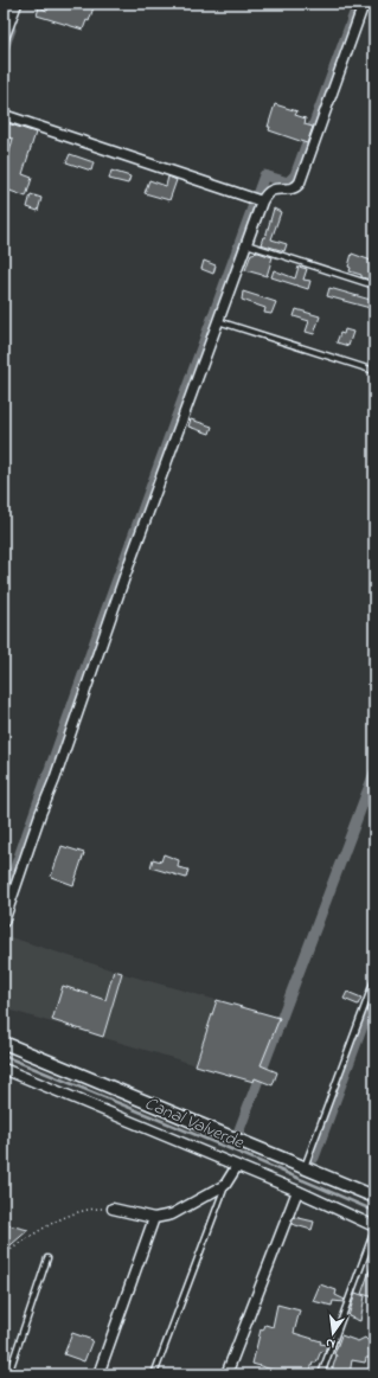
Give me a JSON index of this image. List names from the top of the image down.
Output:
{
  "water": ["Canal Valverde"],
  "north": "bottom"
}
